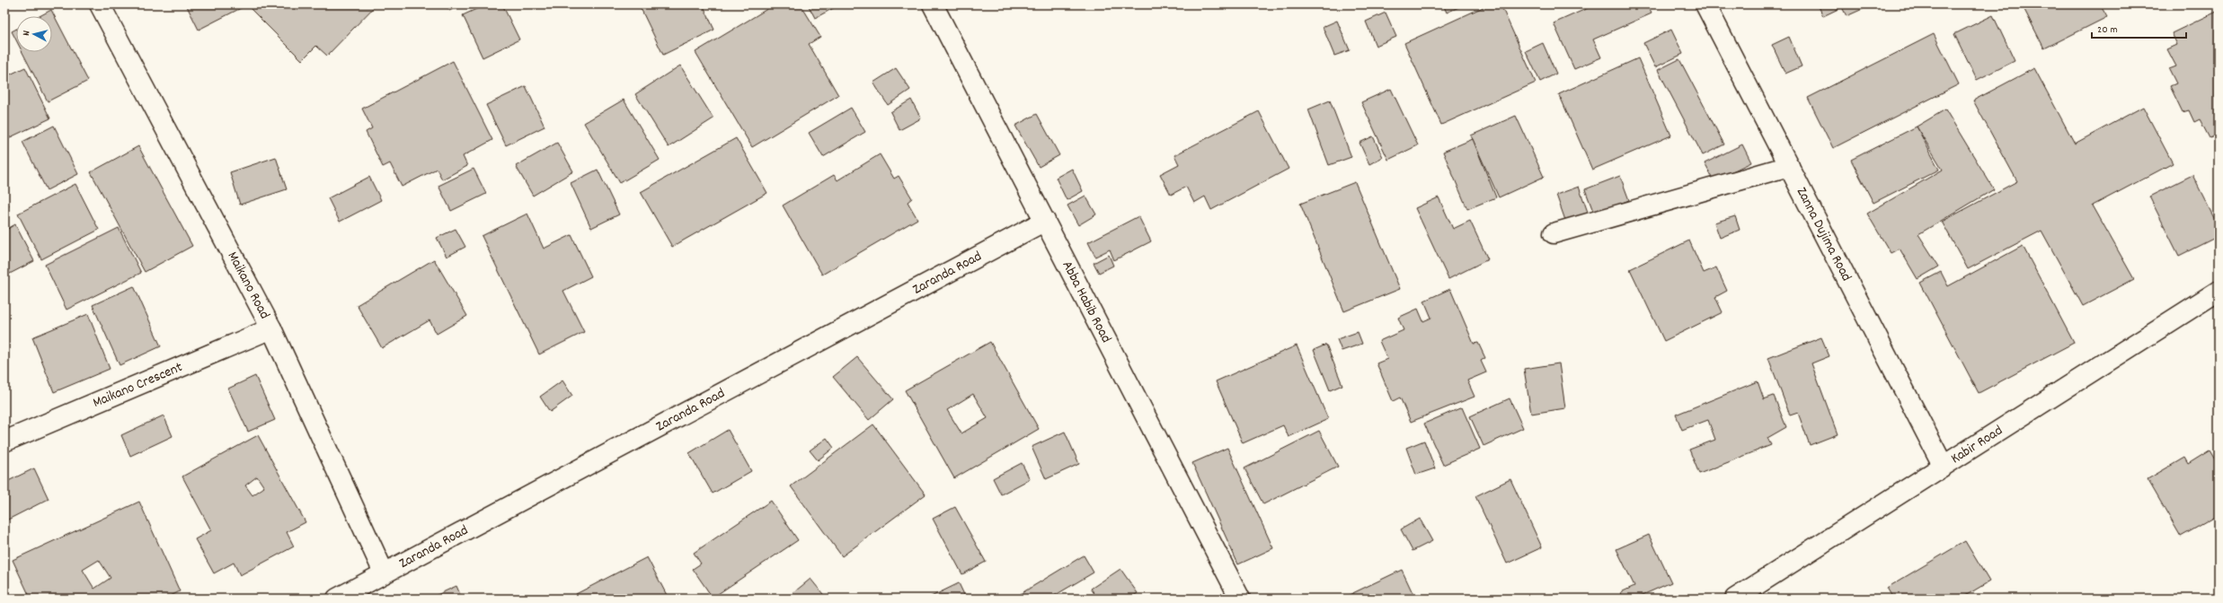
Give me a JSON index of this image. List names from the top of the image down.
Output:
{
  "streets": {
    "street": [
      "Zanna Dujima Road",
      "Zaranda Road",
      "Maikano Road",
      "Abba Habib Road",
      "Maikano Crescent",
      "Kabir Road"
    ]
  },
  "crossings": [
    ["Zanna Dujima Road", "Kabir Road"],
    ["Zaranda Road", "Maikano Road"],
    ["Zaranda Road", "Abba Habib Road"],
    ["Maikano Road", "Maikano Crescent"]
  ],
  "scale_bar": "20 m",
  "north": "left"
}
